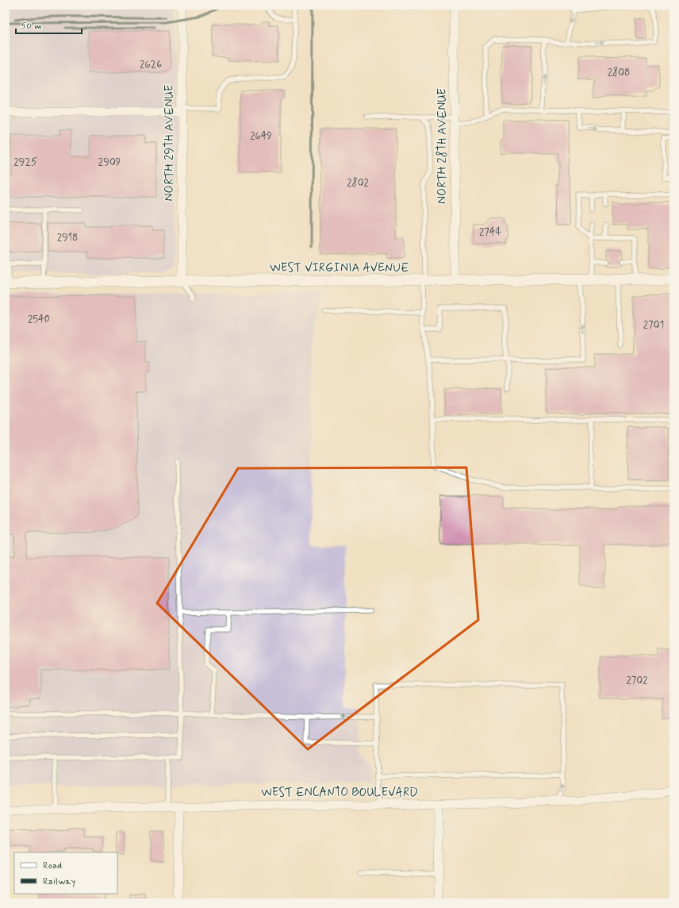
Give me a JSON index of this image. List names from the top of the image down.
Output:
{
  "streets": {
    "street": [
      "NORTH 29TH AVENUE",
      "NORTH 28TH AVENUE",
      "WEST VIRGINIA AVENUE",
      "WEST ENCANTO BOULEVARD"
    ]
  },
  "crossings": [
    ["NORTH 29TH AVENUE", "WEST VIRGINIA AVENUE"],
    ["NORTH 28TH AVENUE", "WEST VIRGINIA AVENUE"]
  ],
  "house_numbers": [
    "2626",
    "2808",
    "2649",
    "2925",
    "2909",
    "2802",
    "2744",
    "2918",
    "2540",
    "2701",
    "2702"
  ],
  "legend": ["Road", "Railway"],
  "scale_bar": "50 m"
}
